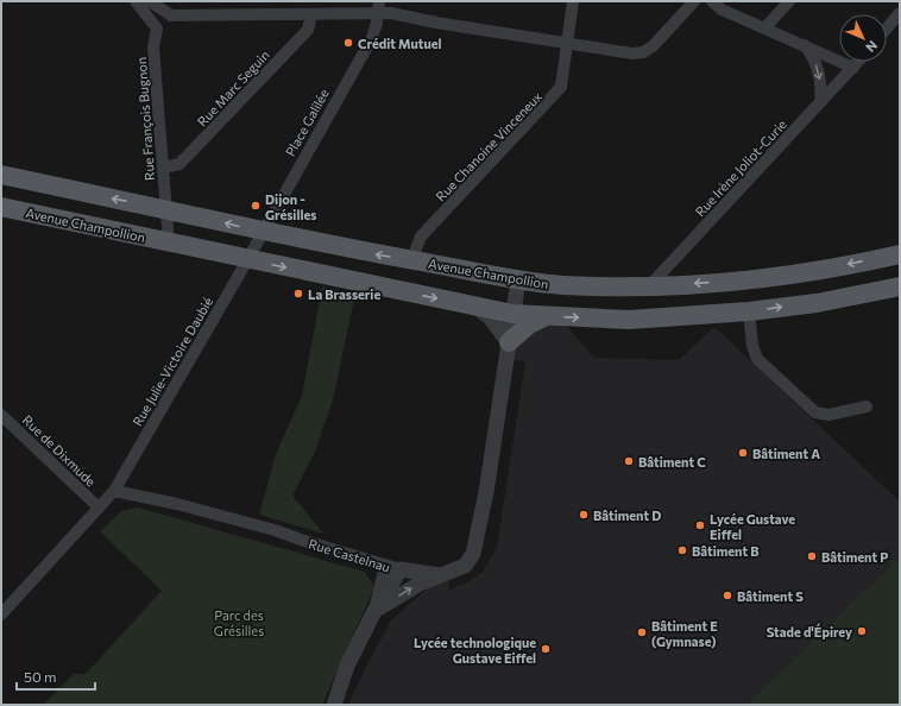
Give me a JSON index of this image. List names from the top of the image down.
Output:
{
  "streets": {
    "main road": ["Avenue Champollion"],
    "street": [
      "Rue Marc Seguin",
      "Rue François Bugnon",
      "Place Galilée",
      "Rue Chanoine Vinceneux",
      "Rue Irène Joliot-Curie",
      "Rue Julie-Victoire Daubié",
      "Rue de Dixmude",
      "Rue Castelnau"
    ]
  },
  "crossings": [
    ["Rue Marc Seguin", "Rue François Bugnon"],
    ["Rue François Bugnon", "Avenue Champollion"],
    ["Place Galilée", "Avenue Champollion"],
    ["Place Galilée", "Rue Julie-Victoire Daubié"],
    ["Rue Chanoine Vinceneux", "Avenue Champollion"],
    ["Rue Irène Joliot-Curie", "Avenue Champollion"],
    ["Avenue Champollion", "Rue Julie-Victoire Daubié"],
    ["Avenue Champollion", "Rue Castelnau"],
    ["Rue Julie-Victoire Daubié", "Rue Castelnau"]
  ],
  "parks": ["Parc des Grésilles"],
  "places": [
    "Crédit Mutuel",
    "Dijon - Grésilles",
    "La Brasserie",
    "Bâtiment A",
    "Bâtiment C",
    "Bâtiment D",
    "Lycée Gustave Eiffel",
    "Bâtiment B",
    "Bâtiment P",
    "Bâtiment S",
    "Stade d'Épirey",
    "Bâtiment E (Gymnase)",
    "Lycée technologique Gustave Eiffel"
  ],
  "scale_bar": "50 m",
  "north": "bottom right"
}
